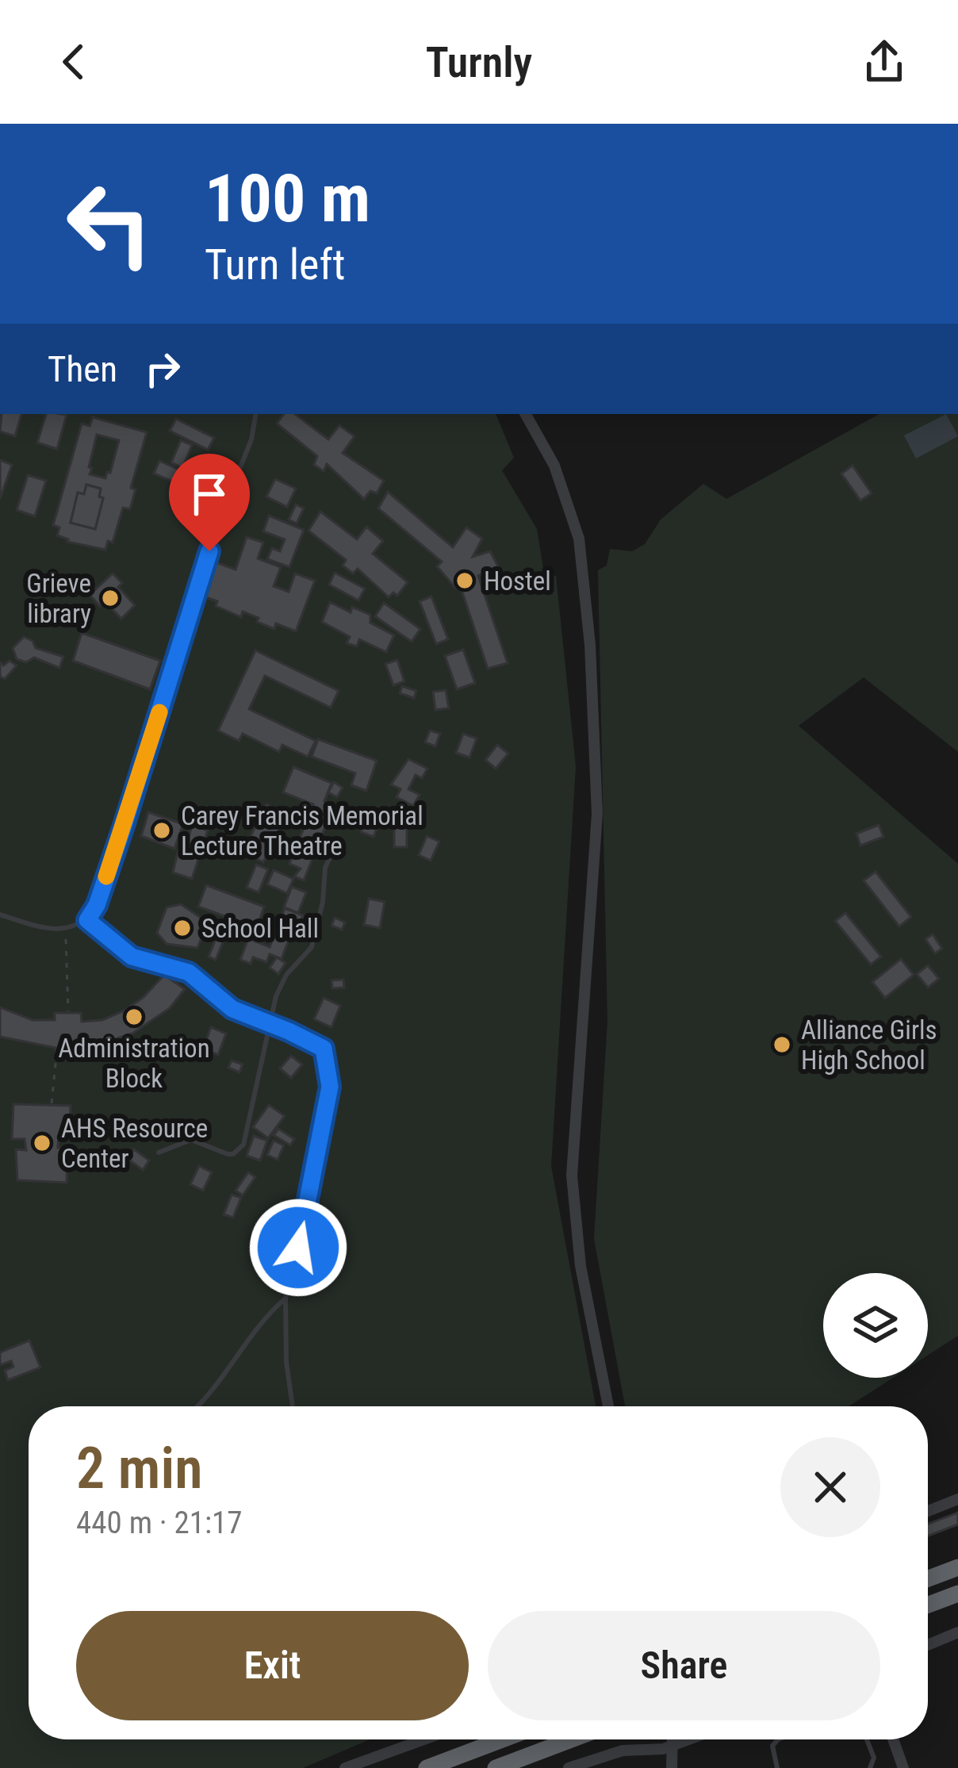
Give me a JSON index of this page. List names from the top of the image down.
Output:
{
  "places": [
    "Hostel",
    "Grieve library",
    "Carey Francis Memorial Lecture Theatre",
    "School Hall",
    "Administration Block",
    "Alliance Girls High School",
    "AHS Resource Center"
  ],
  "page": {
    "header": "Turnly",
    "turn": ["100 m", "Turn left"],
    "then": "Then",
    "heading": ["2 min", "440 m · 21:17"],
    "buttons": ["Exit", "Share"]
  }
}
